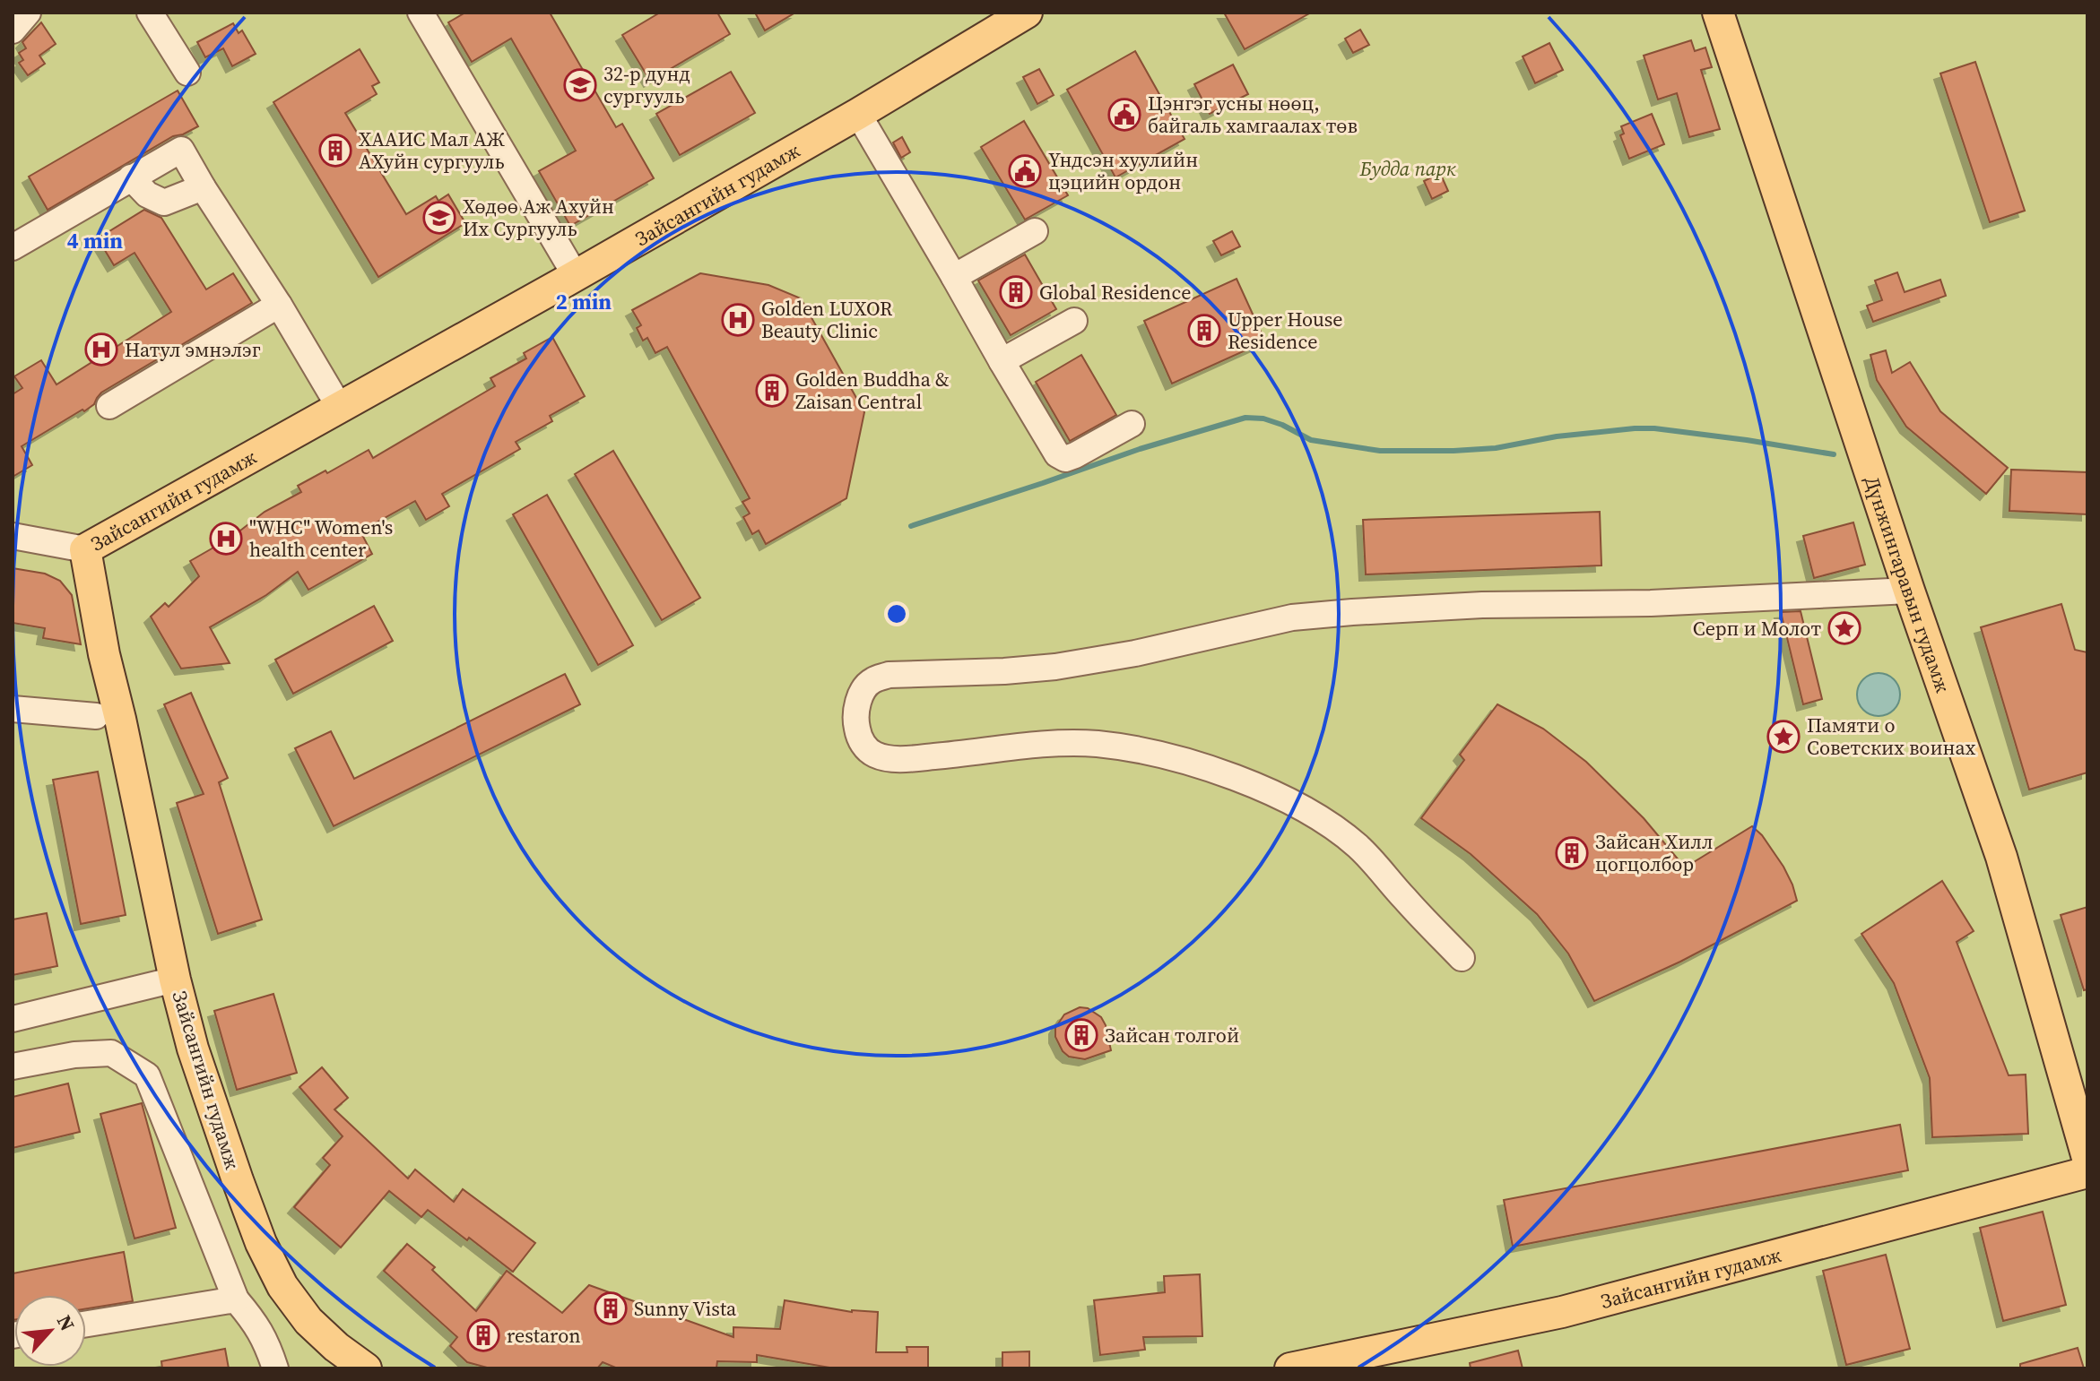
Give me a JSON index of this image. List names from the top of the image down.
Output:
{
  "streets": {
    "main road": ["Зайсангийн гудамж", "Дүнжингаравын гудамж"]
  },
  "parks": ["Будда парк"],
  "places": {
    "school or university": ["32-р дунд сургууль", "Хөдөө Аж Ахуйн Их Сургууль"],
    "public building": ["Цэнгэг усны нөөц, байгаль хамгаалах төв", "Үндсэн хуулийн цэцийн ордон"],
    "building": [
      "ХААИС Мал АЖ АХуйн сургууль",
      "Global Residence",
      "Upper House Residence",
      "Golden Buddha & Zaisan Central",
      "Зайсан Хилл цогцолбор",
      "Зайсан толгой",
      "Sunny Vista",
      "restaron"
    ],
    "hospital": ["Golden LUXOR Beauty Clinic", "Натул эмнэлэг", "\"WHC\" Women's health center"],
    "place": ["Серп и Молот", "Памяти о Советских воинах"]
  },
  "north": "top right",
  "rings": ["4 min", "2 min"]
}
